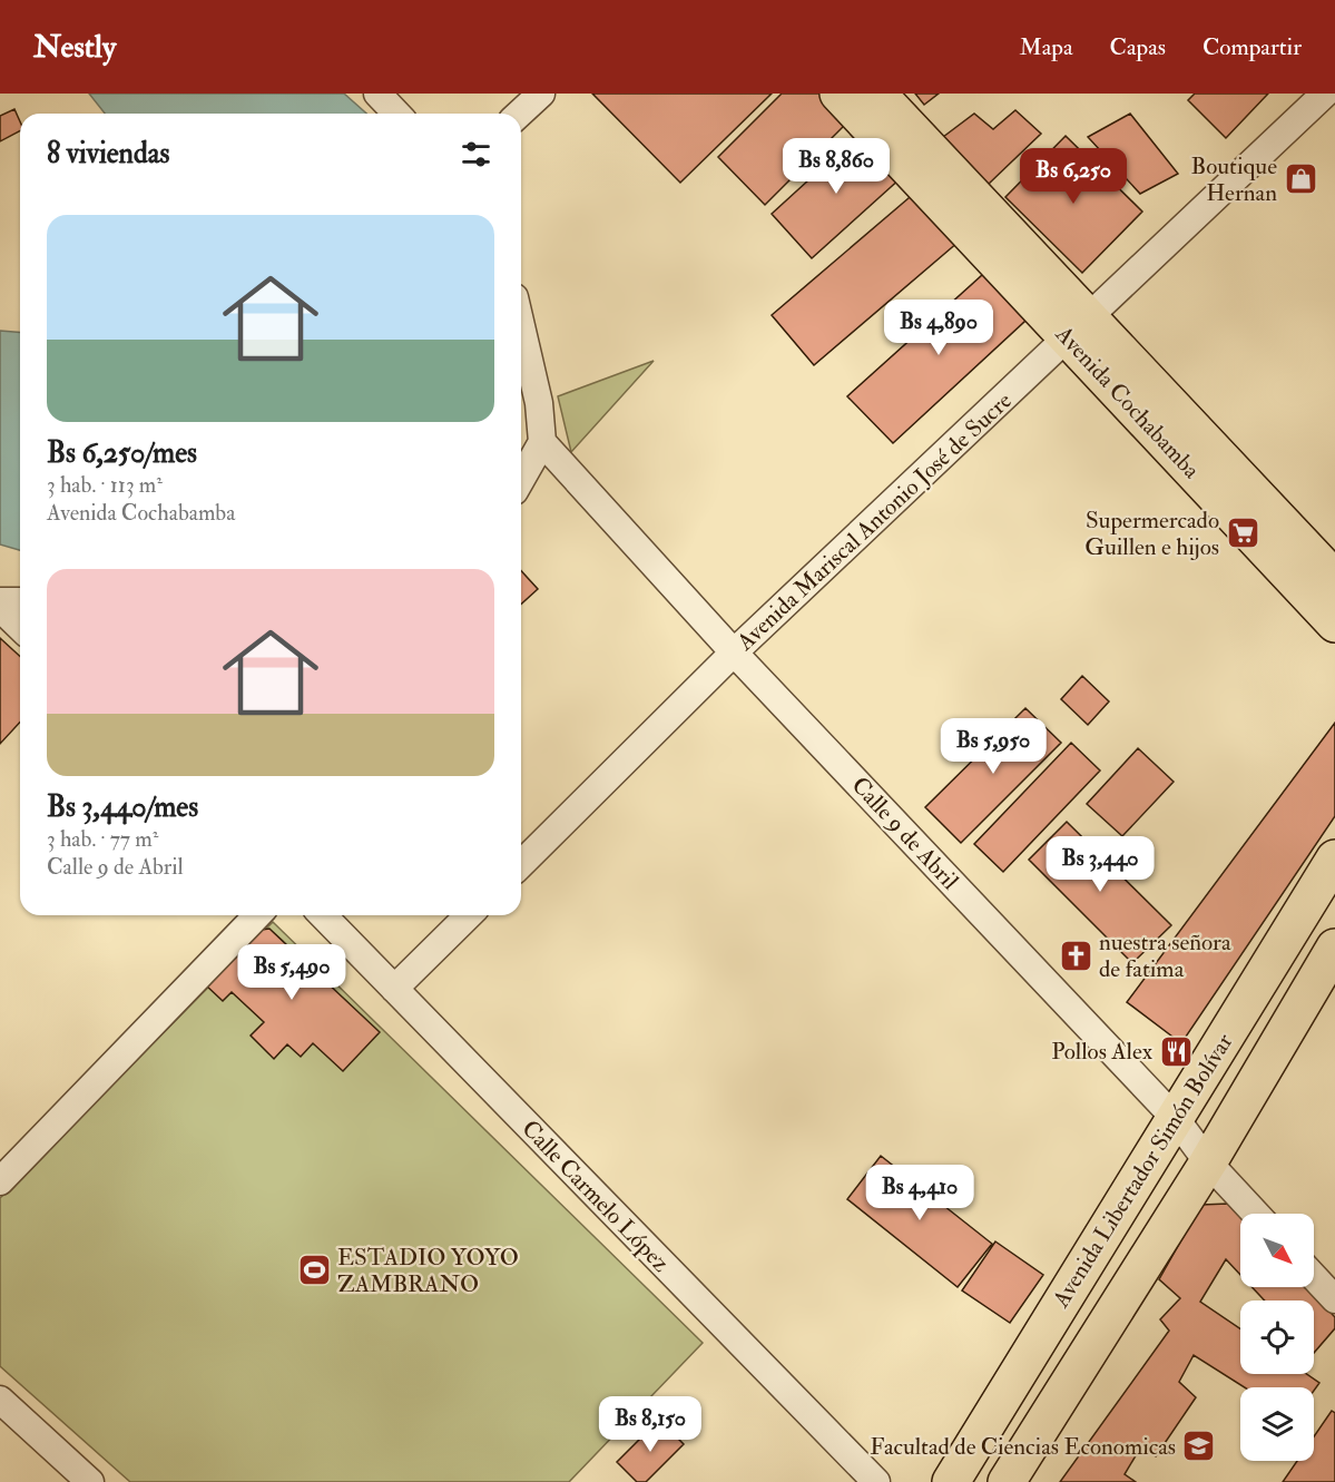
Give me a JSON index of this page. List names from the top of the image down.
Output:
{
  "streets": {
    "main road": ["Avenida Cochabamba", "Avenida Libertador Simón Bolívar"],
    "street": ["Avenida Mariscal Antonio José de Sucre", "Calle 9 de Abril", "Calle Carmelo López"]
  },
  "crossings": [
    ["Avenida Cochabamba", "Avenida Mariscal Antonio José de Sucre"],
    ["Avenida Mariscal Antonio José de Sucre", "Calle 9 de Abril"],
    ["Calle 9 de Abril", "Avenida Libertador Simón Bolívar"]
  ],
  "places": {
    "shop": ["Boutique Hernan"],
    "supermarket": ["Supermercado Guillen e hijos"],
    "church": ["nuestra señora de fatima"],
    "restaurant": ["Pollos Alex"],
    "sports": ["ESTADIO YOYO ZAMBRANO"],
    "school or university": ["Facultad de Ciencias Economicas"]
  },
  "north": "bottom right",
  "page": {
    "header": "Nestly",
    "nav": ["Mapa", "Capas", "Compartir"],
    "heading": "8 viviendas",
    "price": [
      "Bs 8,860",
      "Bs 6,250",
      "Bs 4,890",
      "Bs 5,950",
      "Bs 3,440",
      "Bs 5,490",
      "Bs 4,410",
      "Bs 8,150"
    ],
    "list": [
      {
        "name": "Bs 6,250/mes",
        "note": "3 hab. · 113 m² · Avenida Cochabamba"
      },
      {
        "name": "Bs 3,440/mes",
        "note": "3 hab. · 77 m² · Calle 9 de Abril"
      }
    ]
  }
}
